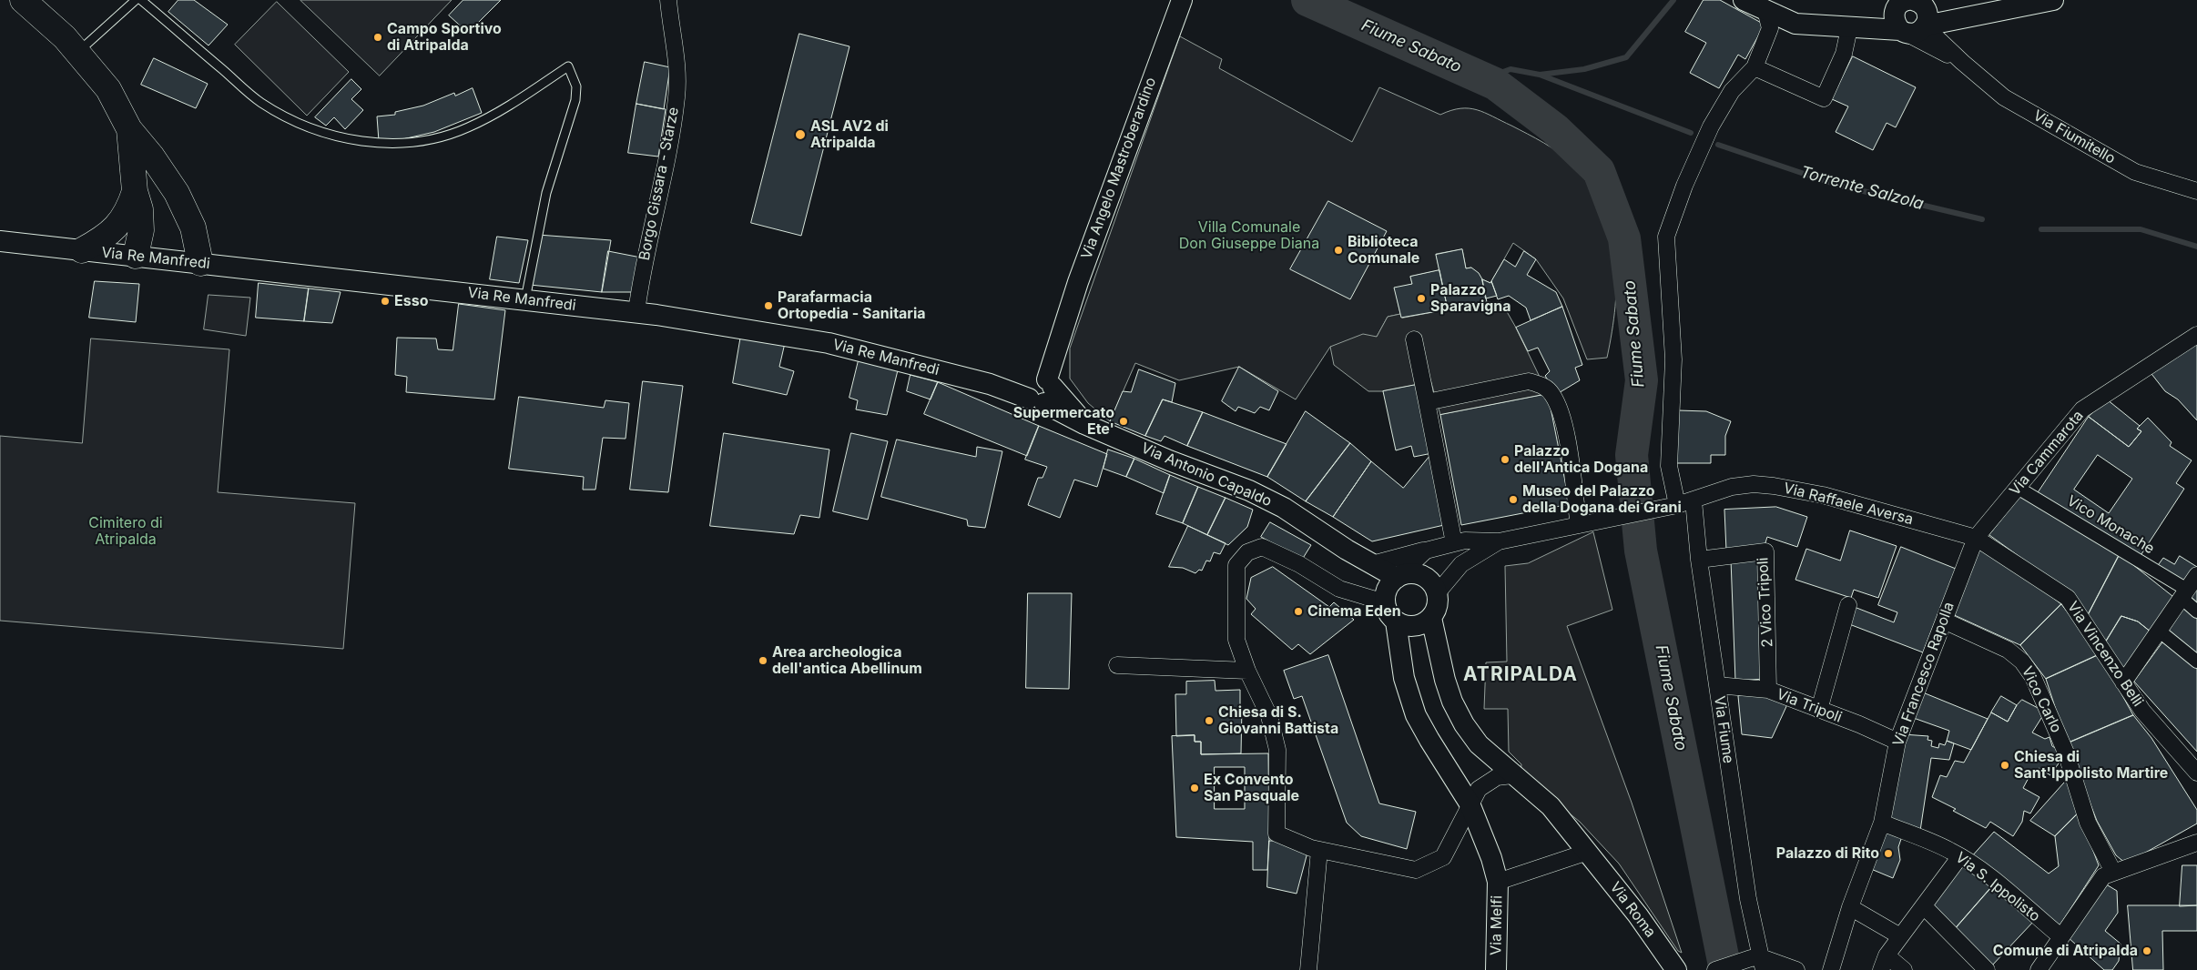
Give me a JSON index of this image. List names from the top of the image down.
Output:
{
  "streets": {
    "street": [
      "Via Fiumitello",
      "Via Angelo Mastroberardino",
      "Borgo Gissara - Starze",
      "Via Re Manfredi",
      "Via Cammarota",
      "Via Antonio Capaldo",
      "Via Raffaele Aversa",
      "Vico Monache",
      "2 Vico Tripoli",
      "Via Vincenzo Belli",
      "Via Francesco Rapolla",
      "Vico Carlo",
      "Via Tripoli",
      "Via Fiume",
      "Via S. Ippolisto",
      "Via Roma",
      "Via Melfi"
    ]
  },
  "crossings": [
    ["Via Angelo Mastroberardino", "Via Re Manfredi"],
    ["Via Angelo Mastroberardino", "Via Antonio Capaldo"],
    ["Borgo Gissara - Starze", "Via Re Manfredi"],
    ["Via Re Manfredi", "Via Antonio Capaldo"],
    ["Via Cammarota", "Via Raffaele Aversa"],
    ["Via Cammarota", "Vico Monache"],
    ["Via Cammarota", "Via Vincenzo Belli"],
    ["Via Cammarota", "Via Francesco Rapolla"],
    ["Via Raffaele Aversa", "Via Vincenzo Belli"],
    ["Via Raffaele Aversa", "Via Francesco Rapolla"],
    ["Via Raffaele Aversa", "Via Fiume"],
    ["2 Vico Tripoli", "Via Tripoli"],
    ["2 Vico Tripoli", "Via Fiume"],
    ["Via Vincenzo Belli", "Via Francesco Rapolla"],
    ["Via Francesco Rapolla", "Vico Carlo"],
    ["Via Francesco Rapolla", "Via Tripoli"],
    ["Via Francesco Rapolla", "Via S. Ippolisto"],
    ["Via Tripoli", "Via Fiume"],
    ["Via Roma", "Via Melfi"]
  ],
  "districts": ["ATRIPALDA"],
  "water": ["Fiume Sabato", "Torrente Salzola"],
  "parks": ["Villa Comunale Don Giuseppe Diana", "Cimitero di Atripalda"],
  "places": [
    "Campo Sportivo di Atripalda",
    "ASL AV2 di Atripalda",
    "Biblioteca Comunale",
    "Palazzo Sparavigna",
    "Esso",
    "Parafarmacia Ortopedia - Sanitaria",
    "Supermercato Ete'",
    "Palazzo dell'Antica Dogana",
    "Museo del Palazzo della Dogana dei Grani",
    "Cinema Eden",
    "Area archeologica dell'antica Abellinum",
    "Chiesa di S. Giovanni Battista",
    "Chiesa di Sant'Ippolisto Martire",
    "Ex Convento San Pasquale",
    "Palazzo di Rito",
    "Comune di Atripalda"
  ]
}
